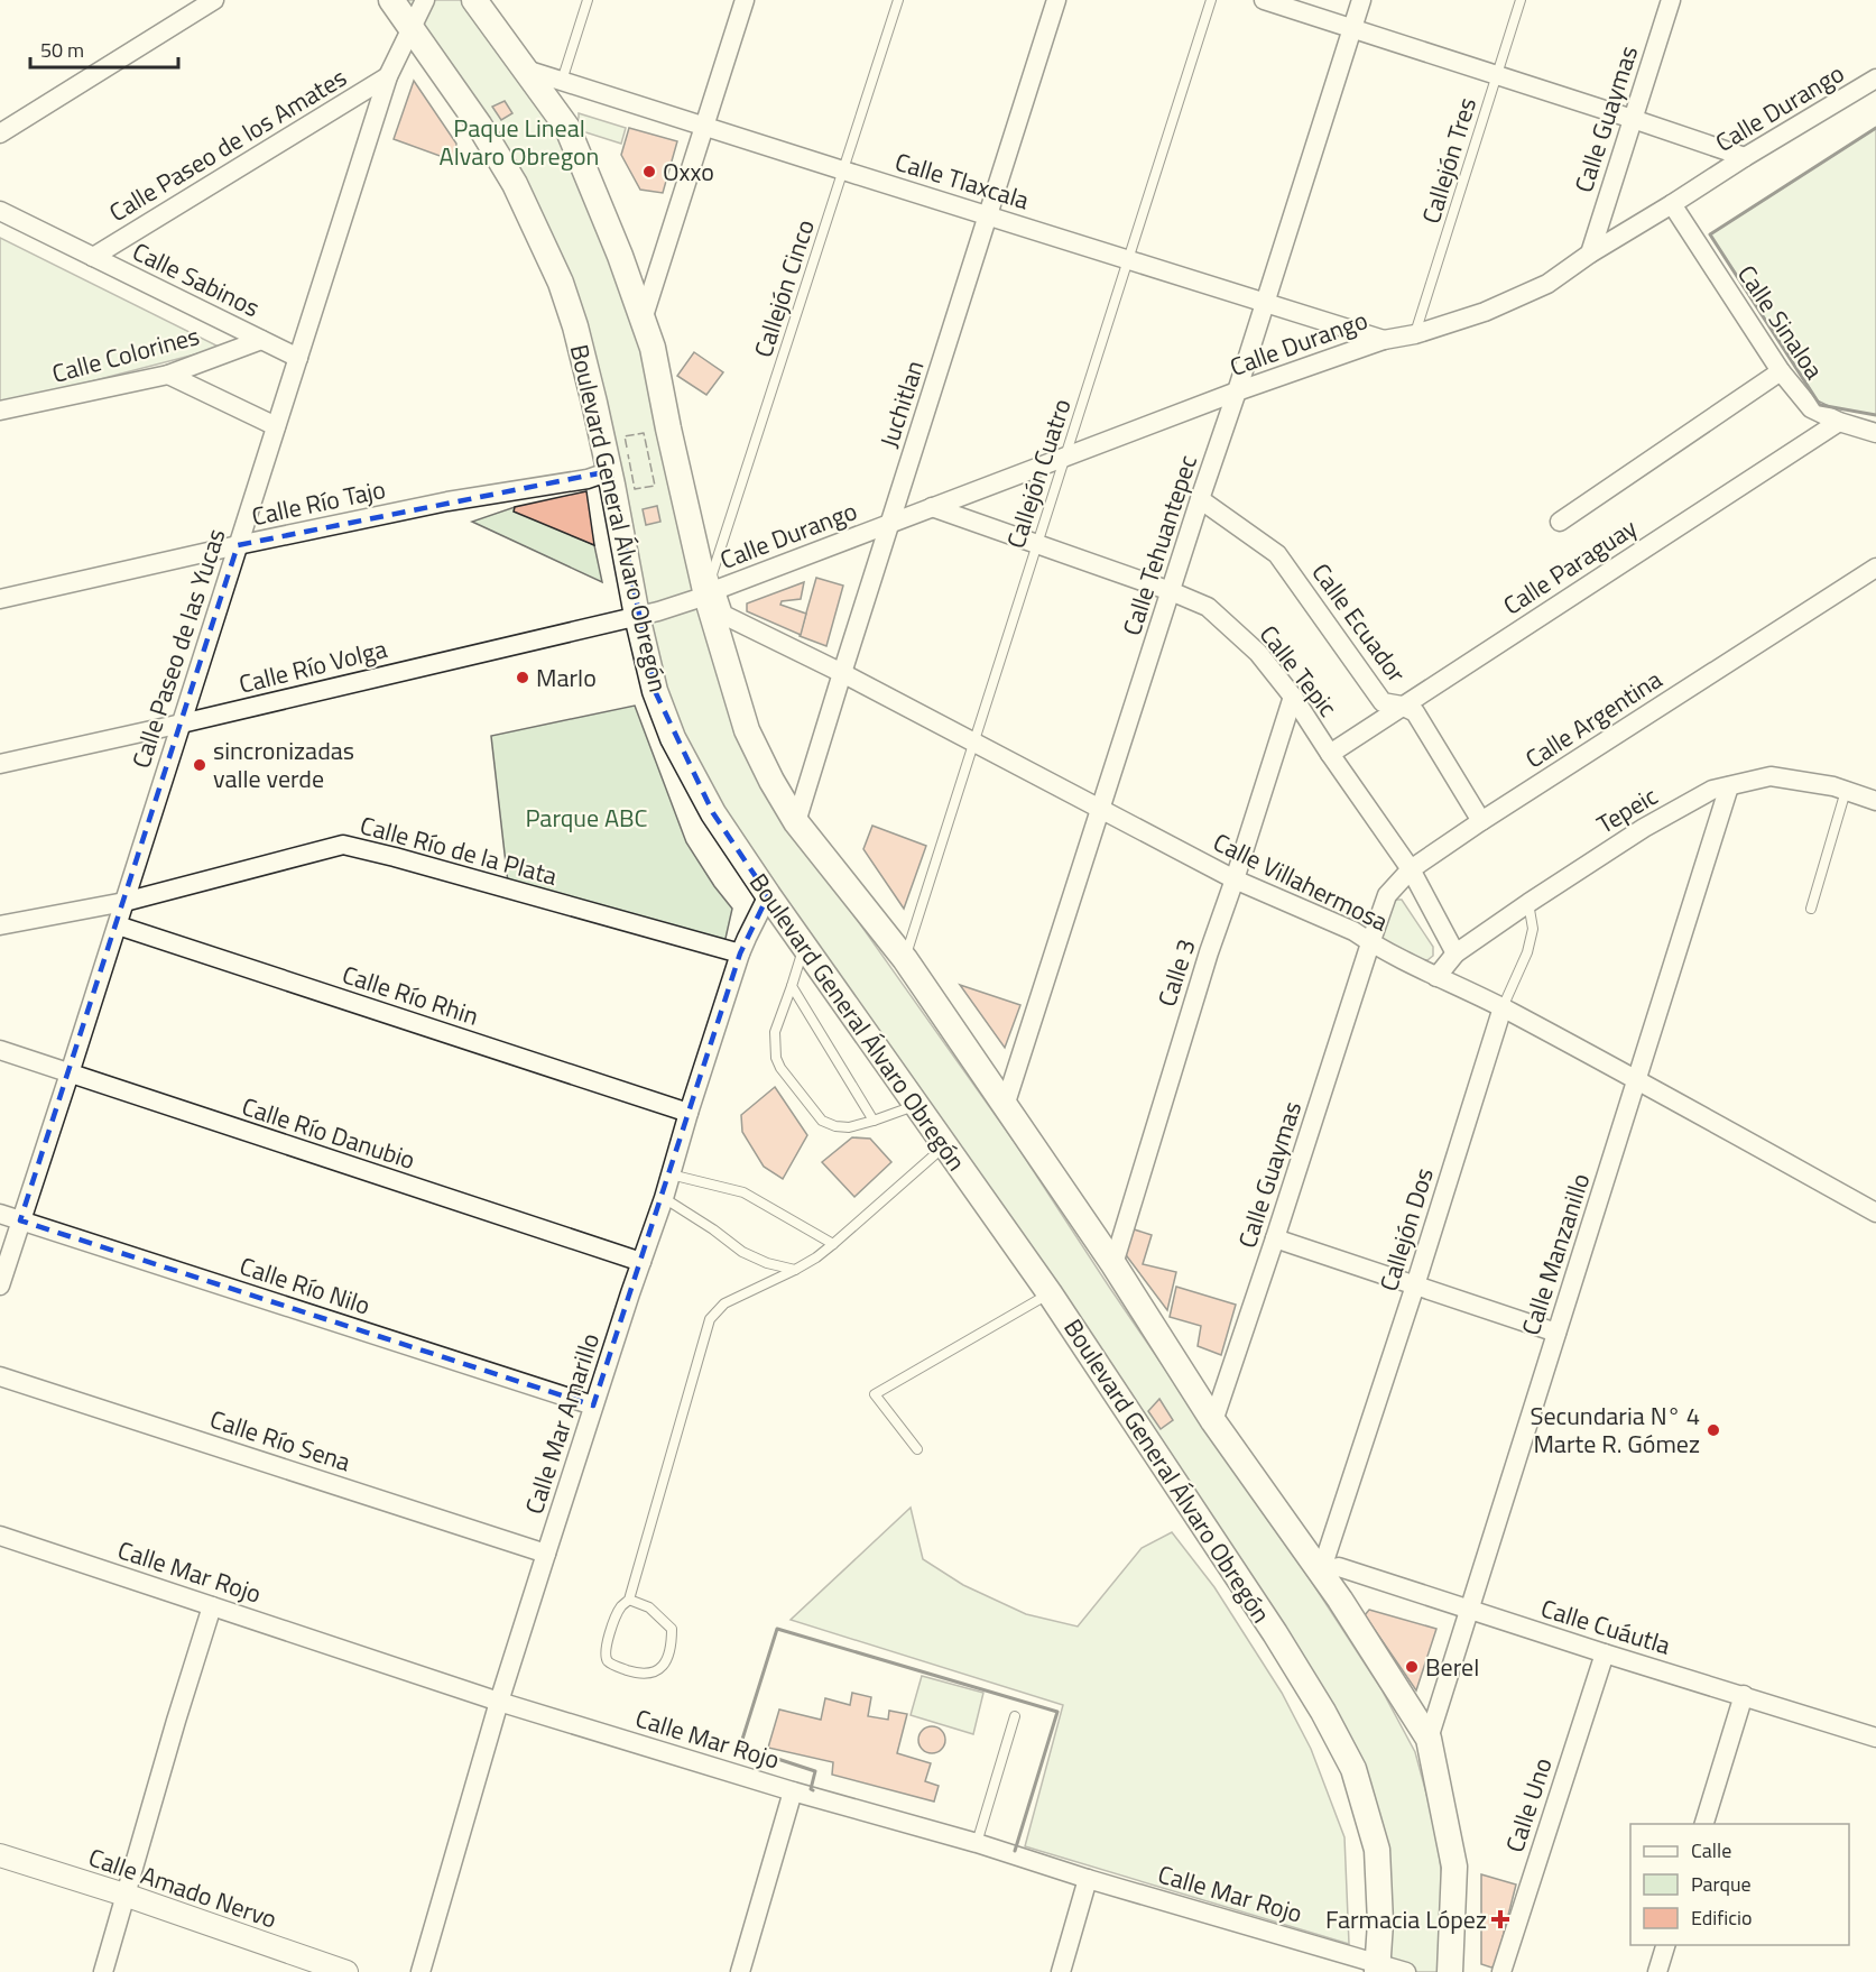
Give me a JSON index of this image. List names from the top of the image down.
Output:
{
  "streets": {
    "main road": ["Boulevard General Álvaro Obregón"],
    "street": [
      "Calle Durango",
      "Calle Guaymas",
      "Calle Paseo de los Amates",
      "Calle Tlaxcala",
      "Calle Sabinos",
      "Calle Sinaloa",
      "Calle Colorines",
      "Juchitlan",
      "Calle Río Tajo",
      "Calle Tehuantepec",
      "Calle Paraguay",
      "Calle Ecuador",
      "Calle Paseo de las Yucas",
      "Calle Río Volga",
      "Calle Tepic",
      "Calle Argentina",
      "Tepeic",
      "Calle Río de la Plata",
      "Calle Villahermosa",
      "Calle 3",
      "Calle Río Rhin",
      "Calle Río Danubio",
      "Callejón Dos",
      "Calle Manzanillo",
      "Calle Río Nilo",
      "Calle Mar Amarillo",
      "Calle Río Sena",
      "Calle Mar Rojo",
      "Calle Cuáutla",
      "Calle Uno",
      "Calle Amado Nervo"
    ],
    "lane": ["Callejón Tres", "Callejón Cinco", "Callejón Cuatro"]
  },
  "crossings": [
    ["Calle Durango", "Calle Guaymas"],
    ["Calle Durango", "Callejón Tres"],
    ["Calle Durango", "Calle Tlaxcala"],
    ["Calle Durango", "Callejón Cinco"],
    ["Calle Durango", "Calle Sinaloa"],
    ["Calle Durango", "Juchitlan"],
    ["Calle Durango", "Callejón Cuatro"],
    ["Calle Durango", "Boulevard General Álvaro Obregón"],
    ["Calle Durango", "Calle Tehuantepec"],
    ["Calle Durango", "Calle Río Volga"],
    ["Calle Durango", "Calle Tepic"],
    ["Calle Durango", "Calle Villahermosa"],
    ["Calle Guaymas", "Calle Argentina"],
    ["Calle Guaymas", "Calle Villahermosa"],
    ["Calle Paseo de los Amates", "Calle Sabinos"],
    ["Calle Paseo de los Amates", "Calle Paseo de las Yucas"],
    ["Calle Tlaxcala", "Callejón Cinco"],
    ["Calle Tlaxcala", "Juchitlan"],
    ["Calle Tlaxcala", "Callejón Cuatro"],
    ["Calle Tlaxcala", "Calle Tehuantepec"],
    ["Calle Sabinos", "Calle Colorines"],
    ["Calle Sabinos", "Calle Paseo de las Yucas"],
    ["Callejón Cinco", "Calle Villahermosa"],
    ["Calle Sinaloa", "Calle Paraguay"],
    ["Juchitlan", "Calle Villahermosa"],
    ["Callejón Cuatro", "Calle Tepic"],
    ["Callejón Cuatro", "Calle Villahermosa"],
    ["Calle Río Tajo", "Boulevard General Álvaro Obregón"],
    ["Calle Río Tajo", "Calle Paseo de las Yucas"],
    ["Boulevard General Álvaro Obregón", "Calle Paseo de las Yucas"],
    ["Boulevard General Álvaro Obregón", "Calle Río Volga"],
    ["Boulevard General Álvaro Obregón", "Calle Mar Amarillo"],
    ["Boulevard General Álvaro Obregón", "Calle Mar Rojo"],
    ["Calle Tehuantepec", "Calle Ecuador"],
    ["Calle Tehuantepec", "Calle Tepic"],
    ["Calle Tehuantepec", "Calle Villahermosa"],
    ["Calle Paraguay", "Calle Ecuador"],
    ["Calle Paraguay", "Calle Tepic"],
    ["Calle Ecuador", "Calle Argentina"],
    ["Calle Paseo de las Yucas", "Calle Río Volga"],
    ["Calle Paseo de las Yucas", "Calle Río de la Plata"],
    ["Calle Paseo de las Yucas", "Calle Río Rhin"],
    ["Calle Paseo de las Yucas", "Calle Río Danubio"],
    ["Calle Paseo de las Yucas", "Calle Río Nilo"],
    ["Calle Tepic", "Calle Argentina"],
    ["Calle Tepic", "Tepeic"],
    ["Calle Tepic", "Calle 3"],
    ["Calle Argentina", "Calle Villahermosa"],
    ["Tepeic", "Calle Villahermosa"],
    ["Tepeic", "Callejón Dos"],
    ["Tepeic", "Calle Manzanillo"],
    ["Calle Río de la Plata", "Calle Mar Amarillo"],
    ["Calle Villahermosa", "Calle 3"],
    ["Calle Villahermosa", "Callejón Dos"],
    ["Calle Villahermosa", "Calle Manzanillo"],
    ["Calle Río Rhin", "Calle Mar Amarillo"],
    ["Calle Río Danubio", "Calle Mar Amarillo"],
    ["Callejón Dos", "Calle Cuáutla"],
    ["Calle Manzanillo", "Calle Cuáutla"],
    ["Calle Río Nilo", "Calle Mar Amarillo"],
    ["Calle Mar Amarillo", "Calle Río Sena"],
    ["Calle Mar Amarillo", "Calle Mar Rojo"],
    ["Calle Cuáutla", "Calle Uno"]
  ],
  "parks": ["Paque Lineal Alvaro Obregon", "Parque ABC"],
  "places": {
    "other": [
      "Oxxo",
      "Marlo",
      "sincronizadas valle verde",
      "Secundaria N° 4 Marte R. Gómez",
      "Berel"
    ],
    "health": ["Farmacia López"]
  },
  "legend": ["Calle", "Parque", "Edificio"],
  "scale_bar": "50 m"
}
